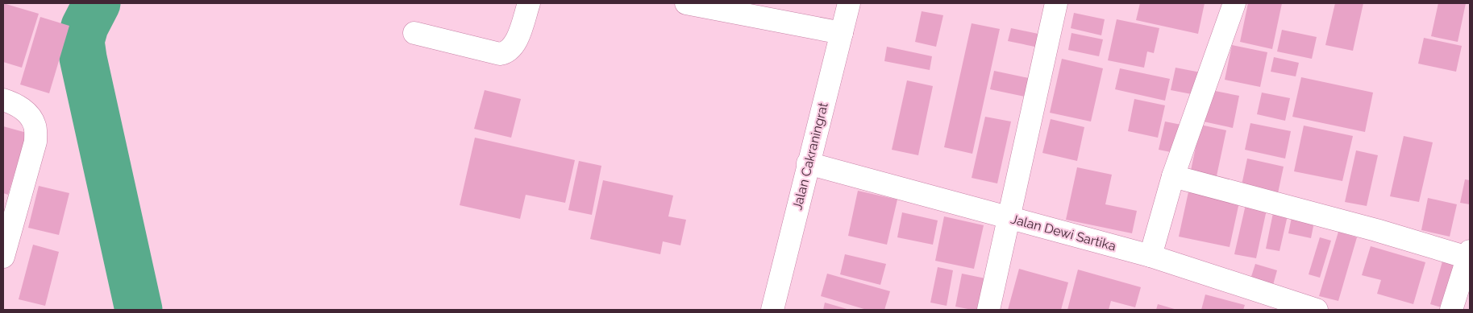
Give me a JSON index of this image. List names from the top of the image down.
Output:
{
  "streets": {
    "street": ["Jalan Cakraningrat", "Jalan Dewi Sartika"]
  },
  "crossings": [
    ["Jalan Cakraningrat", "Jalan Dewi Sartika"]
  ]
}
